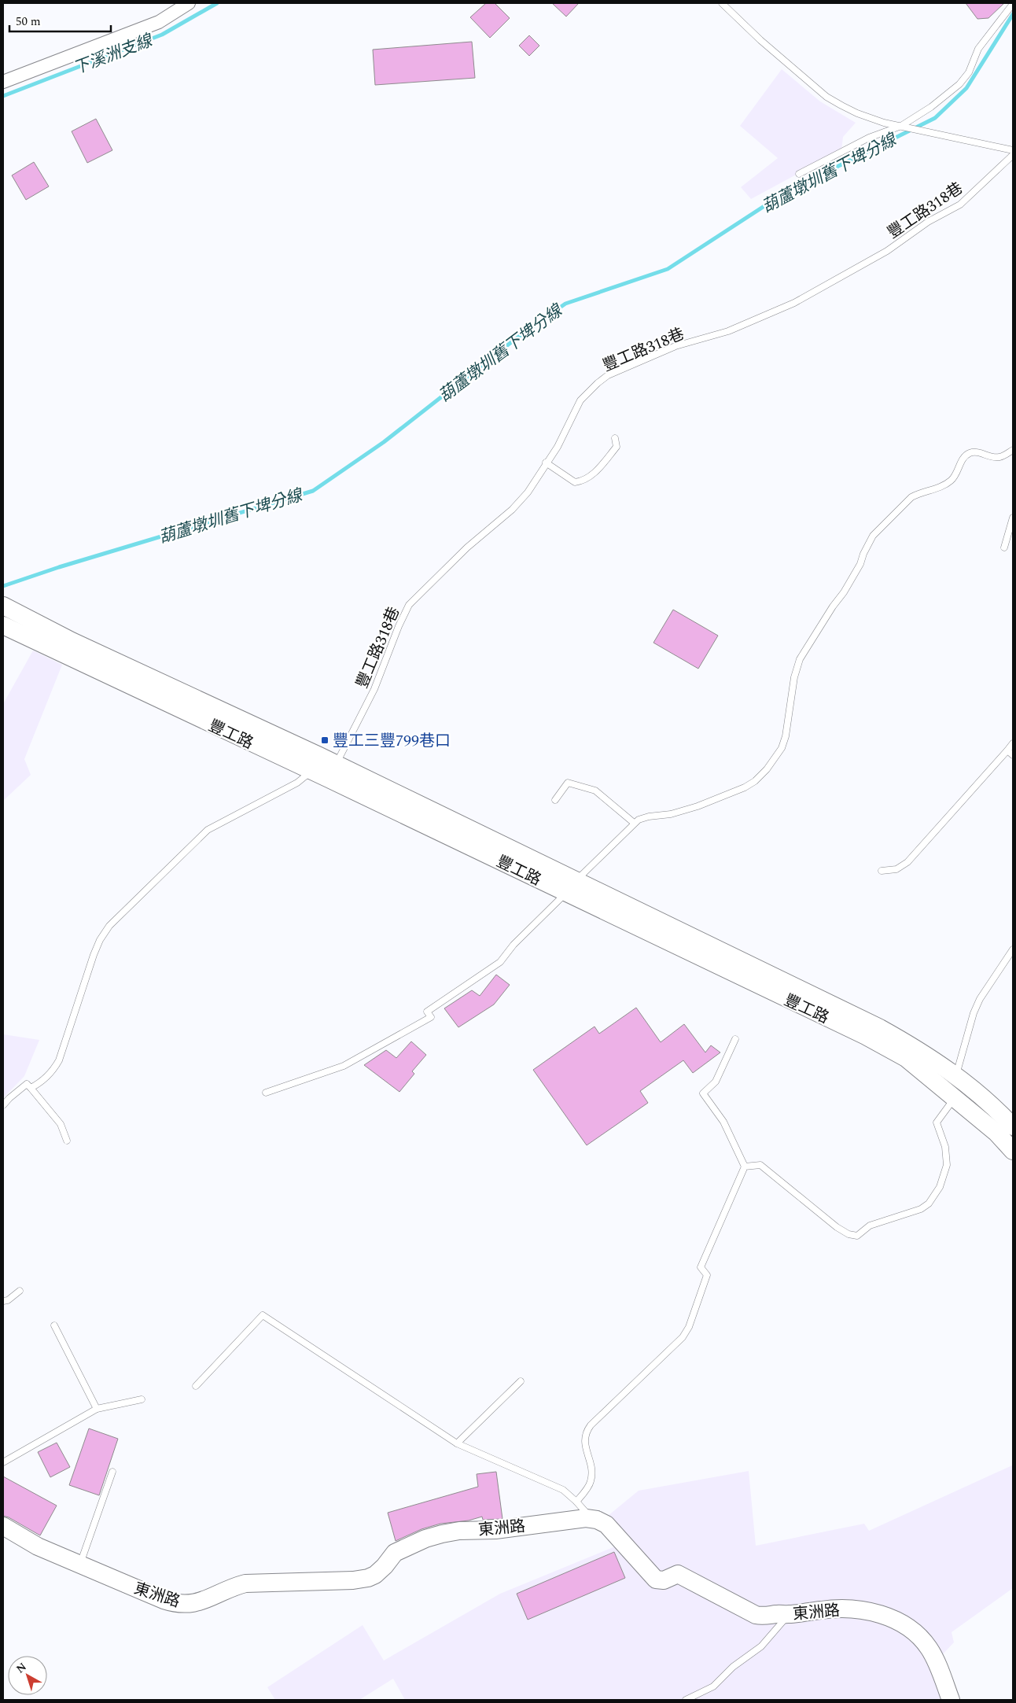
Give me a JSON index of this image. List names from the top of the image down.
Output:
{
  "streets": {
    "street": ["豐工路", "東洲路"],
    "lane": ["豐工路318巷"]
  },
  "crossings": [
    ["豐工路318巷", "豐工路"]
  ],
  "water": ["下溪洲支線", "葫蘆墩圳舊下埤分線"],
  "places": {
    "transit": ["豐工三豐799巷口"]
  },
  "scale_bar": "50 m",
  "north": "top left"
}
